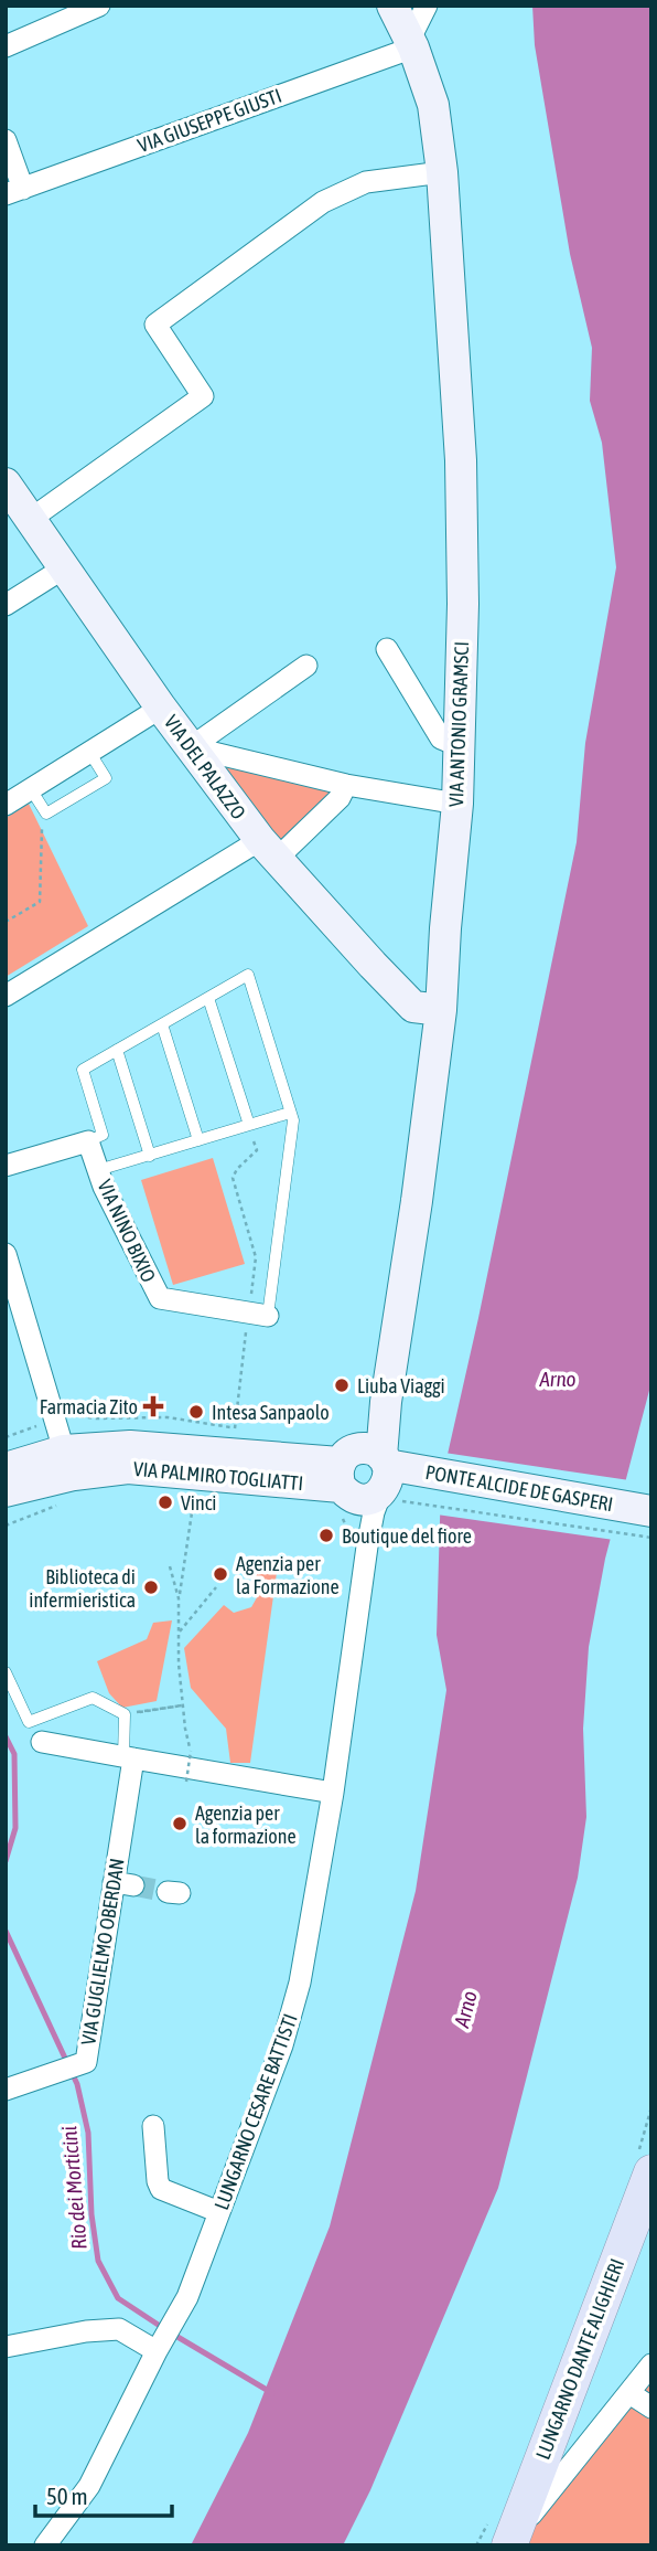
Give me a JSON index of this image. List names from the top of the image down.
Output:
{
  "streets": {
    "main road": [
      "VIA ANTONIO GRAMSCI",
      "VIA DEL PALAZZO",
      "VIA PALMIRO TOGLIATTI",
      "PONTE ALCIDE DE GASPERI",
      "LUNGARNO DANTE ALIGHIERI"
    ],
    "street": [
      "VIA GIUSEPPE GIUSTI",
      "VIA NINO BIXIO",
      "VIA GUGLIELMO OBERDAN",
      "LUNGARNO CESARE BATTISTI"
    ]
  },
  "crossings": [
    ["VIA GIUSEPPE GIUSTI", "VIA ANTONIO GRAMSCI"],
    ["VIA ANTONIO GRAMSCI", "VIA DEL PALAZZO"],
    ["VIA ANTONIO GRAMSCI", "VIA PALMIRO TOGLIATTI"],
    ["VIA ANTONIO GRAMSCI", "PONTE ALCIDE DE GASPERI"],
    ["VIA ANTONIO GRAMSCI", "LUNGARNO CESARE BATTISTI"],
    ["VIA PALMIRO TOGLIATTI", "PONTE ALCIDE DE GASPERI"],
    ["VIA PALMIRO TOGLIATTI", "LUNGARNO CESARE BATTISTI"],
    ["PONTE ALCIDE DE GASPERI", "LUNGARNO CESARE BATTISTI"]
  ],
  "water": ["Arno", "Rio dei Morticini"],
  "places": {
    "other": [
      "Liuba Viaggi",
      "Intesa Sanpaolo",
      "Vinci",
      "Boutique del fiore",
      "Agenzia per la Formazione",
      "Biblioteca di infermieristica",
      "Agenzia per la formazione"
    ],
    "health": ["Farmacia Zito"]
  },
  "scale_bar": "50 m"
}
